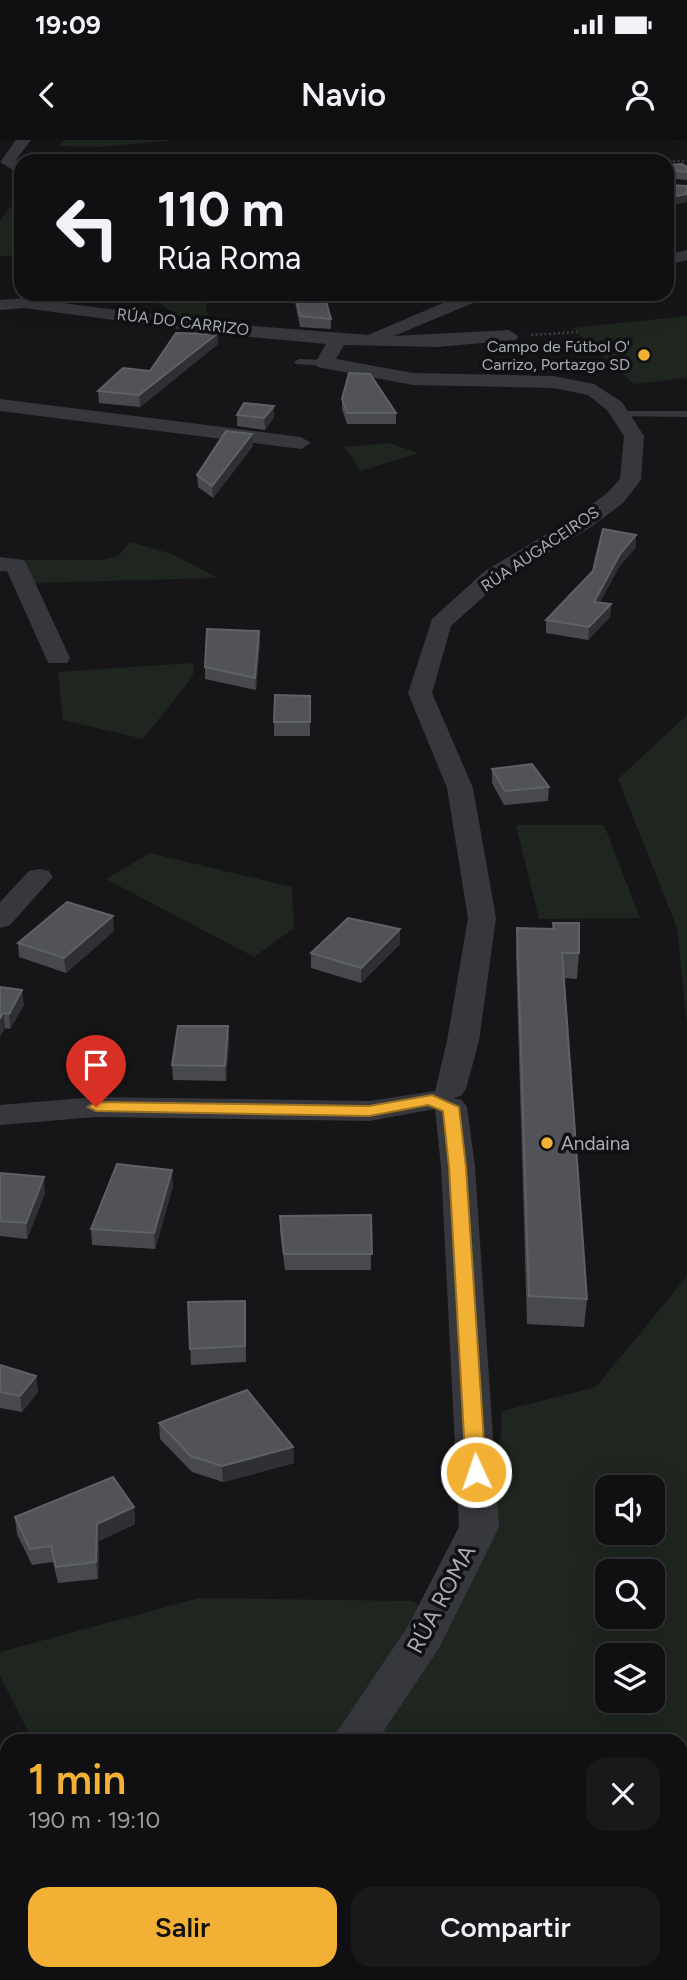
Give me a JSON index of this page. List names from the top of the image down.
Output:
{
  "streets": {
    "street": ["RÚA DO CARRIZO", "RÚA AUGACEIROS", "RÚA ROMA"]
  },
  "crossings": [
    ["RÚA AUGACEIROS", "RÚA ROMA"]
  ],
  "places": ["Campo de Fútbol O' Carrizo, Portazgo SD", "Andaina"],
  "page": {
    "status": "19:09",
    "header": "Navio",
    "turn": ["110 m", "Rúa Roma"],
    "heading": ["1 min", "190 m · 19:10"],
    "buttons": ["Salir", "Compartir"]
  }
}
